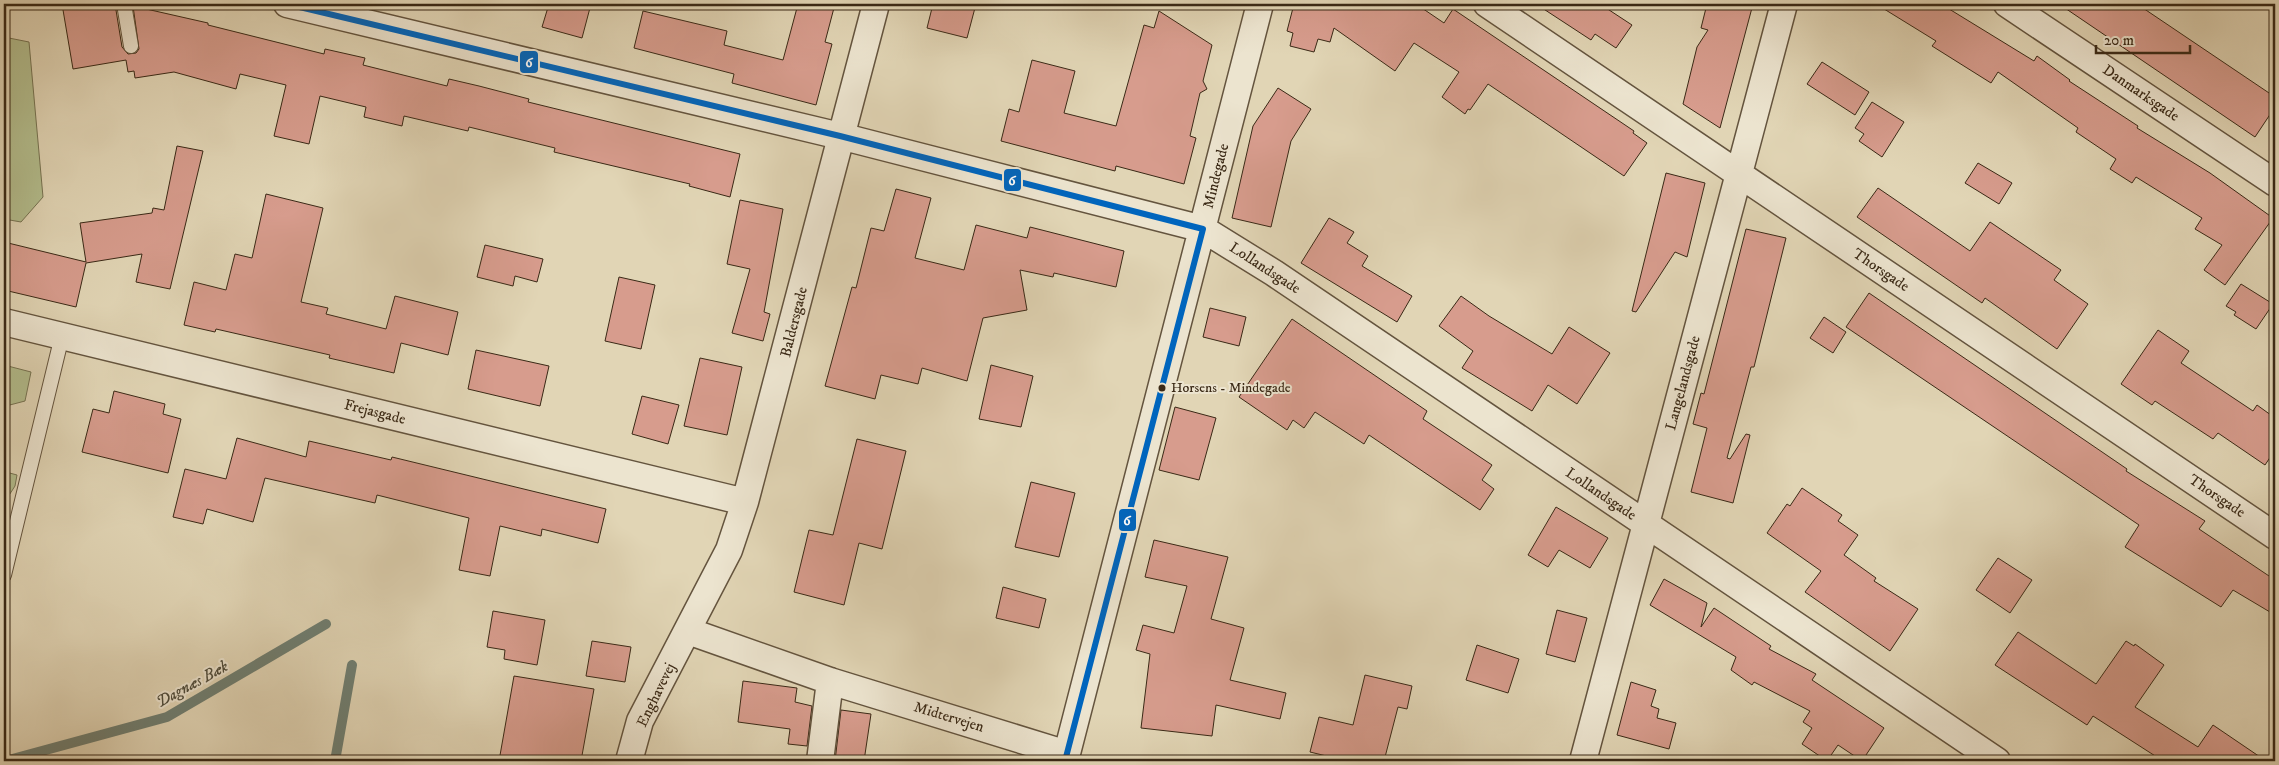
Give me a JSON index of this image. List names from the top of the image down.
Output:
{
  "streets": {
    "street": [
      "Danmarksgade",
      "Mindegade",
      "Lollandsgade",
      "Thorsgade",
      "Baldersgade",
      "Langelandsgade",
      "Frejasgade",
      "Enghavevej",
      "Midtervejen"
    ]
  },
  "crossings": [
    ["Mindegade", "Lollandsgade"],
    ["Mindegade", "Midtervejen"],
    ["Lollandsgade", "Baldersgade"],
    ["Lollandsgade", "Langelandsgade"],
    ["Thorsgade", "Langelandsgade"],
    ["Baldersgade", "Frejasgade"],
    ["Baldersgade", "Enghavevej"],
    ["Baldersgade", "Midtervejen"],
    ["Enghavevej", "Midtervejen"]
  ],
  "water": ["Dagnæs Bæk"],
  "places": ["Horsens - Mindegade"],
  "lines": ["transit line 6"],
  "scale_bar": "20 m"
}
